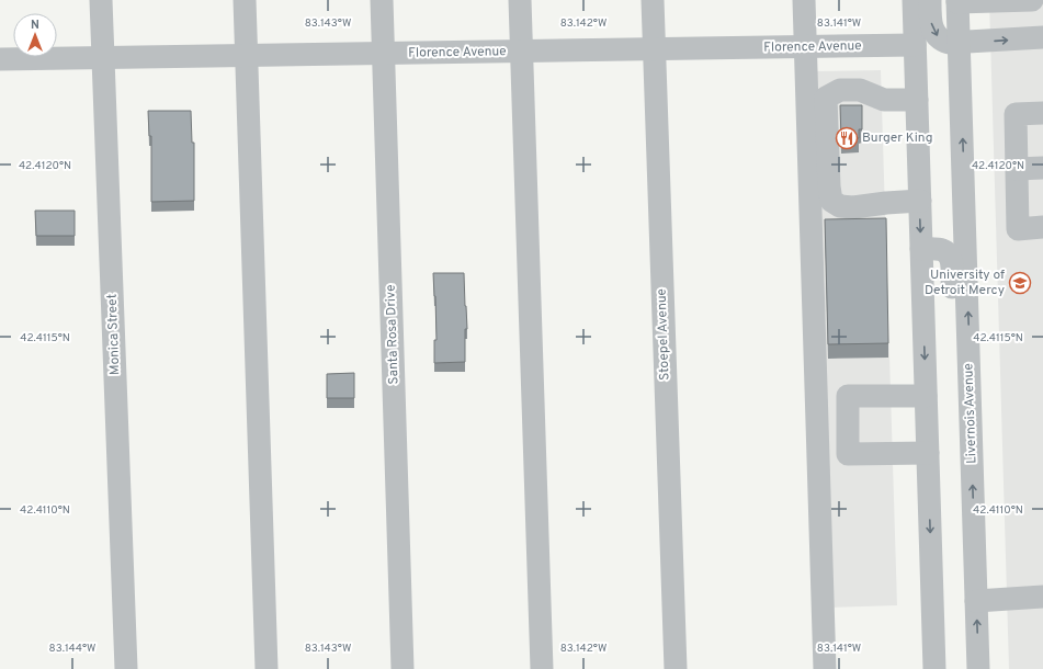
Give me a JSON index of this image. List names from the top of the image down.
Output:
{
  "streets": {
    "street": [
      "Florence Avenue",
      "Monica Street",
      "Santa Rosa Drive",
      "Stoepel Avenue",
      "Livernois Avenue"
    ]
  },
  "crossings": [
    ["Florence Avenue", "Monica Street"],
    ["Florence Avenue", "Santa Rosa Drive"],
    ["Florence Avenue", "Stoepel Avenue"]
  ],
  "places": {
    "restaurant": ["Burger King"],
    "school or university": ["University of Detroit Mercy"]
  },
  "north": "top",
  "coordinates": [
    "83.143°W",
    "83.142°W",
    "83.141°W",
    "42.4120°N",
    "42.4115°N",
    "42.4110°N",
    "83.144°W"
  ]
}
